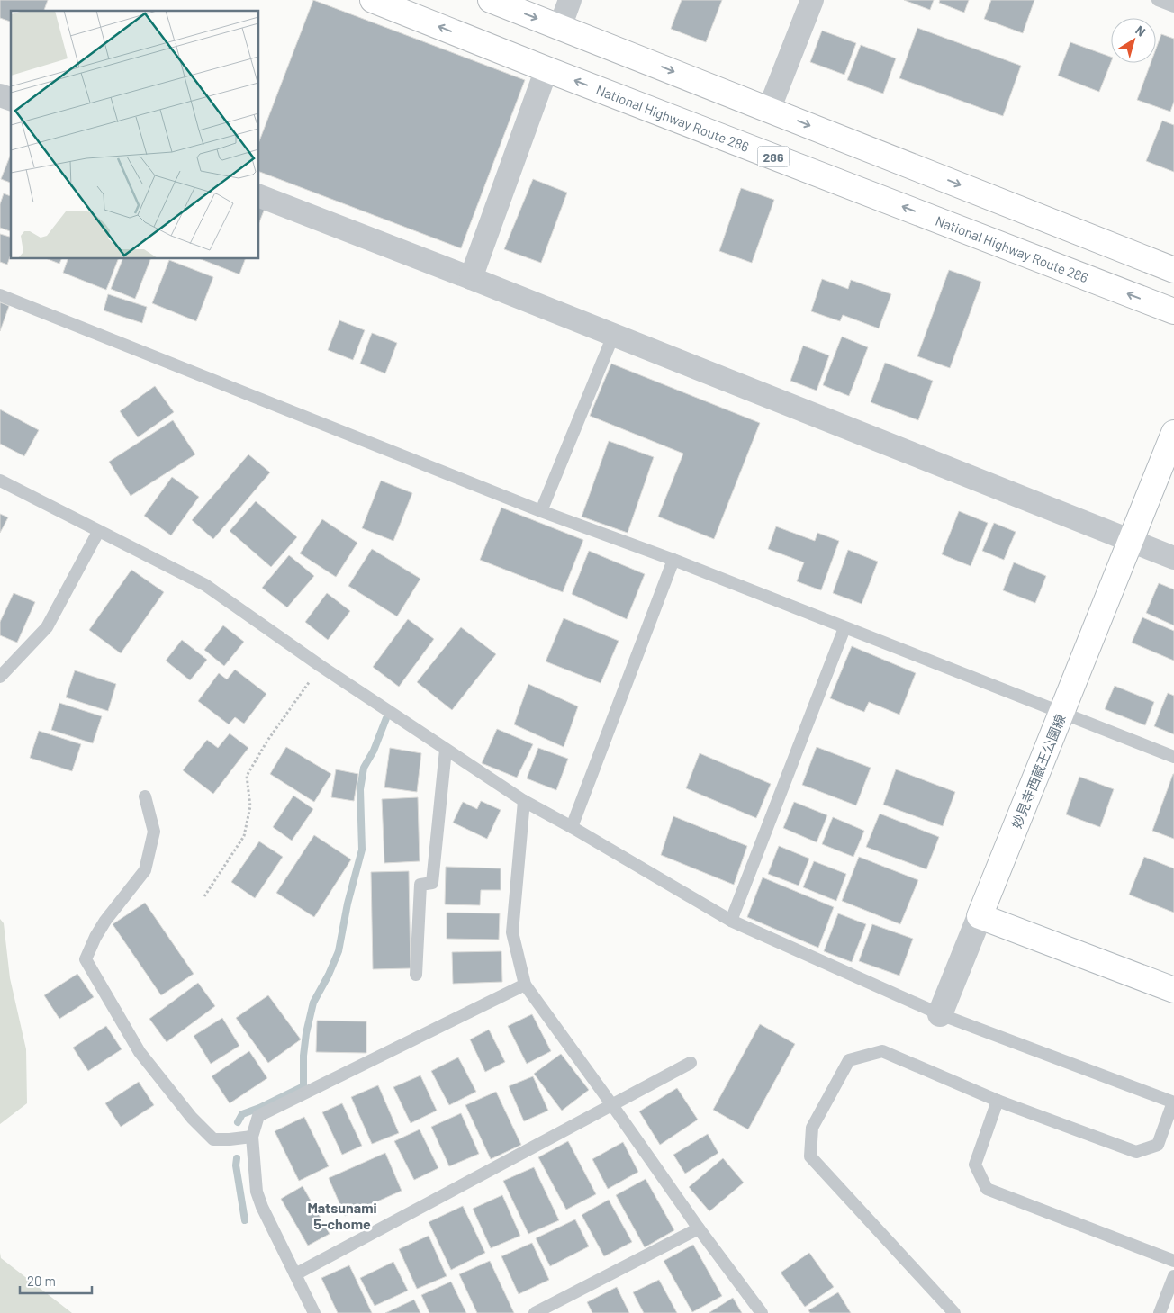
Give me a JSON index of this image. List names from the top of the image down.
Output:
{
  "streets": {
    "main road": ["National Highway Route 286", "286", "妙見寺西蔵王公園線"]
  },
  "districts": ["Matsunami 5-chome"],
  "scale_bar": "20 m",
  "north": "top right"
}
